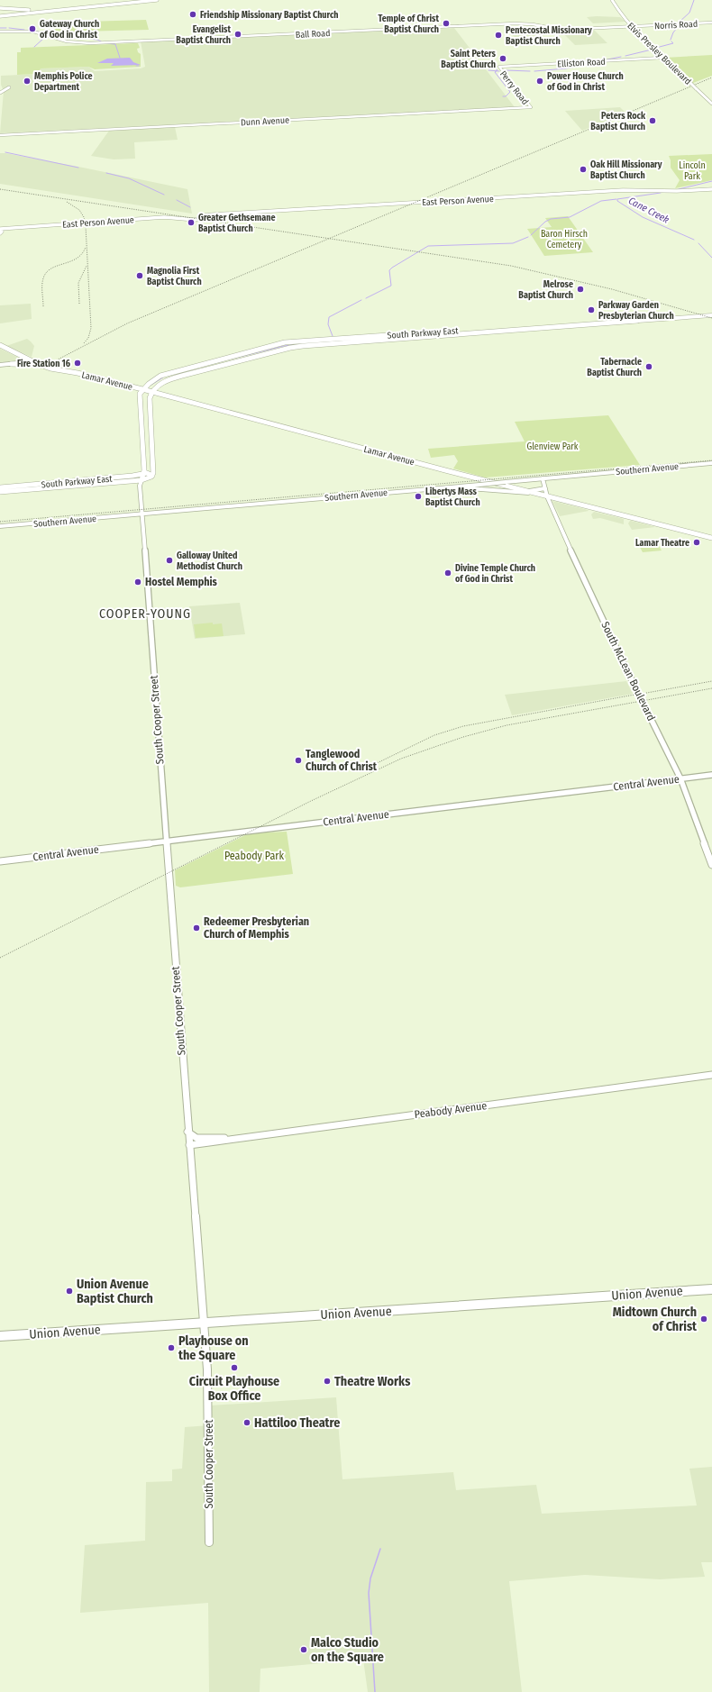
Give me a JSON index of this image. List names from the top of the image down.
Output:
{
  "streets": {
    "main road": [
      "Norris Road",
      "Ball Road",
      "Elvis Presley Boulevard",
      "Elliston Road",
      "Perry Road",
      "Dunn Avenue",
      "East Person Avenue",
      "South Parkway East",
      "Lamar Avenue",
      "Southern Avenue",
      "South McLean Boulevard",
      "South Cooper Street",
      "Central Avenue",
      "Peabody Avenue",
      "Union Avenue"
    ]
  },
  "crossings": [
    ["Norris Road", "Ball Road"],
    ["Norris Road", "Elvis Presley Boulevard"],
    ["Elvis Presley Boulevard", "Elliston Road"],
    ["Elliston Road", "Perry Road"],
    ["Perry Road", "Dunn Avenue"],
    ["South Parkway East", "Lamar Avenue"],
    ["South Parkway East", "South Cooper Street"],
    ["Lamar Avenue", "South McLean Boulevard"],
    ["Southern Avenue", "South McLean Boulevard"],
    ["Southern Avenue", "South Cooper Street"],
    ["South McLean Boulevard", "Central Avenue"],
    ["South Cooper Street", "Central Avenue"],
    ["South Cooper Street", "Peabody Avenue"],
    ["South Cooper Street", "Union Avenue"]
  ],
  "districts": ["COOPER-YOUNG"],
  "water": ["Cane Creek"],
  "parks": [
    "Lincoln Park",
    "Baron Hirsch Cemetery",
    "Glenview Park",
    "Peabody Park"
  ],
  "places": [
    "Friendship Missionary Baptist Church",
    "Temple of Christ Baptist Church",
    "Gateway Church of God in Christ",
    "Evangelist Baptist Church",
    "Pentecostal Missionary Baptist Church",
    "Saint Peters Baptist Church",
    "Memphis Police Department",
    "Power House Church of God in Christ",
    "Peters Rock Baptist Church",
    "Oak Hill Missionary Baptist Church",
    "Greater Gethsemane Baptist Church",
    "Magnolia First Baptist Church",
    "Melrose Baptist Church",
    "Parkway Garden Presbyterian Church",
    "Fire Station 16",
    "Tabernacle Baptist Church",
    "Libertys Mass Baptist Church",
    "Lamar Theatre",
    "Galloway United Methodist Church",
    "Divine Temple Church of God in Christ",
    "Hostel Memphis",
    "Tanglewood Church of Christ",
    "Redeemer Presbyterian Church of Memphis",
    "Union Avenue Baptist Church",
    "Midtown Church of Christ",
    "Playhouse on the Square",
    "Circuit Playhouse Box Office",
    "Theatre Works",
    "Hattiloo Theatre",
    "Malco Studio on the Square"
  ]
}
